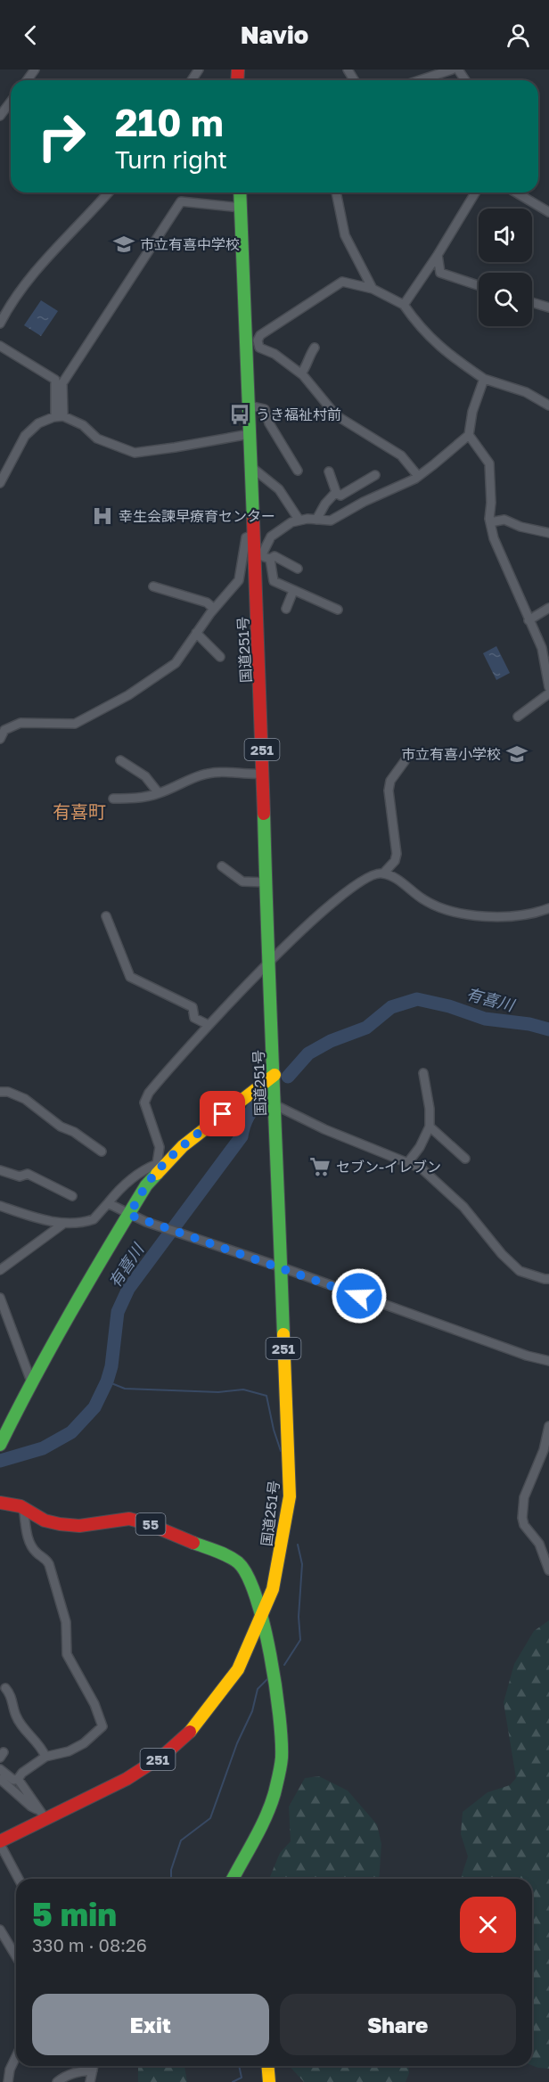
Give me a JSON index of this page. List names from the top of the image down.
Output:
{
  "streets": {
    "main road": ["国道251号", "251", "55"]
  },
  "crossings": [
    ["国道251号", "55"]
  ],
  "districts": ["有喜町"],
  "water": ["有喜川"],
  "places": {
    "school or university": ["市立有喜中学校", "市立有喜小学校"],
    "bus stop": ["うき福祉村前"],
    "hospital": ["幸生会諫早療育センター"],
    "supermarket": ["セブン-イレブン"]
  },
  "page": {
    "header": "Navio",
    "turn": ["210 m", "Turn right"],
    "heading": ["5 min", "330 m · 08:26"],
    "buttons": ["Exit", "Share"]
  }
}
